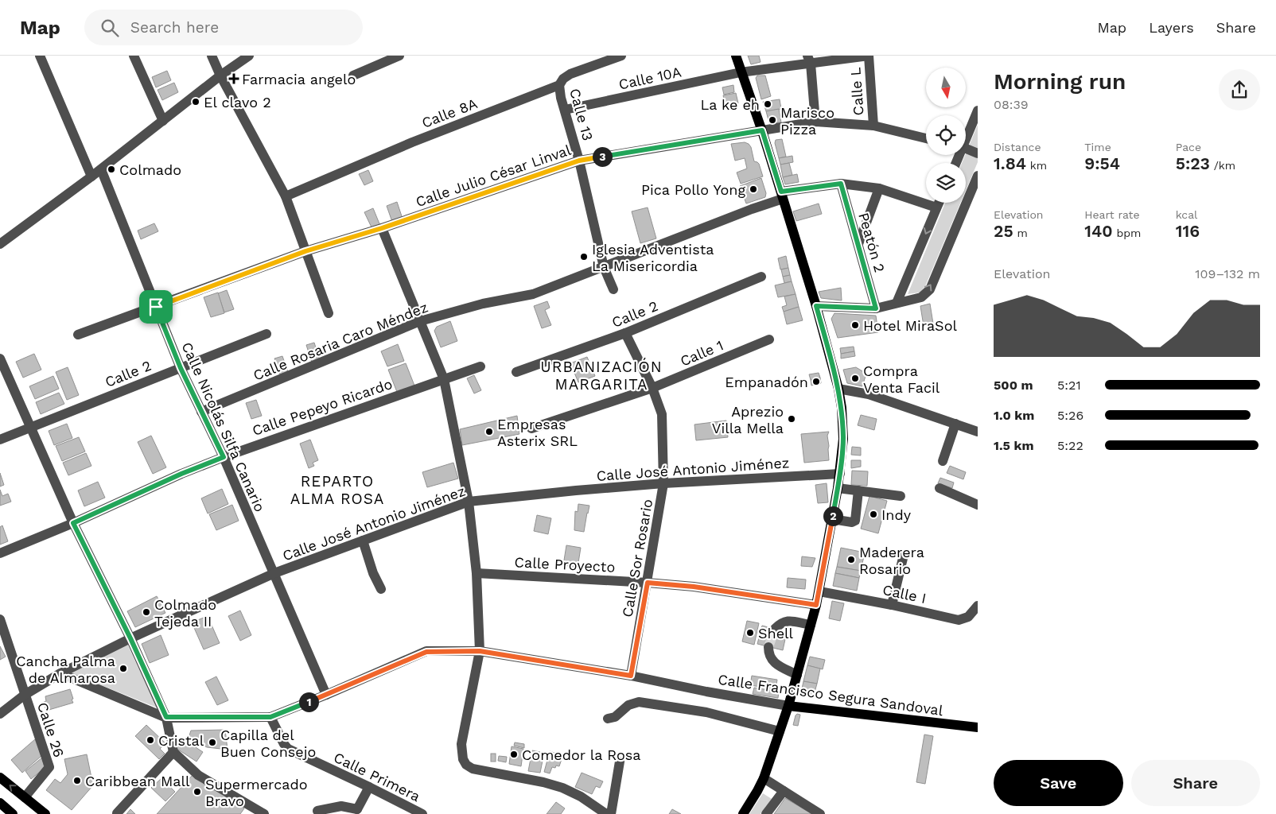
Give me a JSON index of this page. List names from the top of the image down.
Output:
{
  "streets": {
    "main road": ["Calle Francisco Segura Sandoval"],
    "street": [
      "Calle 10A",
      "Calle L",
      "Calle 8A",
      "Calle 13",
      "Calle Julio César Linval",
      "Peatón 2",
      "Calle 2",
      "Calle Rosaria Caro Méndez",
      "Calle 1",
      "Calle Pepeyo Ricardo",
      "Calle Nicolás Silfa Canario",
      "Calle José Antonio Jiménez",
      "Calle Sor Rosario",
      "Calle Proyecto",
      "Calle I",
      "Calle 26",
      "Calle Primera"
    ]
  },
  "crossings": [
    ["Calle 10A", "Calle L"],
    ["Calle 10A", "Calle 13"],
    ["Calle L", "Calle Julio César Linval"],
    ["Calle 8A", "Calle 13"],
    ["Calle 13", "Calle Julio César Linval"],
    ["Calle 13", "Calle Rosaria Caro Méndez"],
    ["Calle Julio César Linval", "Calle Nicolás Silfa Canario"],
    ["Peatón 2", "Calle Rosaria Caro Méndez"],
    ["Calle 2", "Calle Nicolás Silfa Canario"],
    ["Calle 2", "Calle Sor Rosario"],
    ["Calle Rosaria Caro Méndez", "Calle Nicolás Silfa Canario"],
    ["Calle 1", "Calle Sor Rosario"],
    ["Calle Pepeyo Ricardo", "Calle Nicolás Silfa Canario"],
    ["Calle Nicolás Silfa Canario", "Calle José Antonio Jiménez"],
    ["Calle Nicolás Silfa Canario", "Calle Francisco Segura Sandoval"],
    ["Calle José Antonio Jiménez", "Calle Sor Rosario"],
    ["Calle José Antonio Jiménez", "Calle Francisco Segura Sandoval"],
    ["Calle José Antonio Jiménez", "Calle 26"],
    ["Calle Sor Rosario", "Calle Proyecto"],
    ["Calle Sor Rosario", "Calle Francisco Segura Sandoval"],
    ["Calle Francisco Segura Sandoval", "Calle Primera"]
  ],
  "districts": ["URBANIZACIÓN MARGARITA", "REPARTO ALMA ROSA"],
  "places": {
    "health": ["Farmacia angelo"],
    "other": [
      "El clavo 2",
      "La ke eh",
      "Marisco Pizza",
      "Colmado",
      "Pica Pollo Yong",
      "Iglesia Adventista La Misericordia",
      "Hotel MiraSol",
      "Compra Venta Facil",
      "Empanadón",
      "Aprezio Villa Mella",
      "Empresas Asterix SRL",
      "Indy",
      "Maderera Rosario",
      "Colmado Tejeda II",
      "Shell",
      "Cancha Palma de Almarosa",
      "Cristal",
      "Capilla del Buen Consejo",
      "Comedor la Rosa",
      "Caribbean Mall",
      "Supermercado Bravo"
    ]
  },
  "north": "bottom",
  "page": {
    "header": "Map",
    "search": "Search here",
    "nav": ["Map", "Layers", "Share"],
    "heading": ["Morning run", "08:39"],
    "stats": [
      ["Distance", "1.84 km"],
      ["Time", "9:54"],
      ["Pace", "5:23 /km"],
      ["Elevation", "25 m"],
      ["Heart rate", "140 bpm"],
      ["kcal", "116"]
    ],
    "pins": ["3", "2", "1"],
    "chart": ["Elevation", "109–132 m"],
    "list": [
      {
        "name": "500 m",
        "note": "5:21"
      },
      {
        "name": "1.0 km",
        "note": "5:26"
      },
      {
        "name": "1.5 km",
        "note": "5:22"
      }
    ],
    "buttons": ["Save", "Share"]
  }
}
